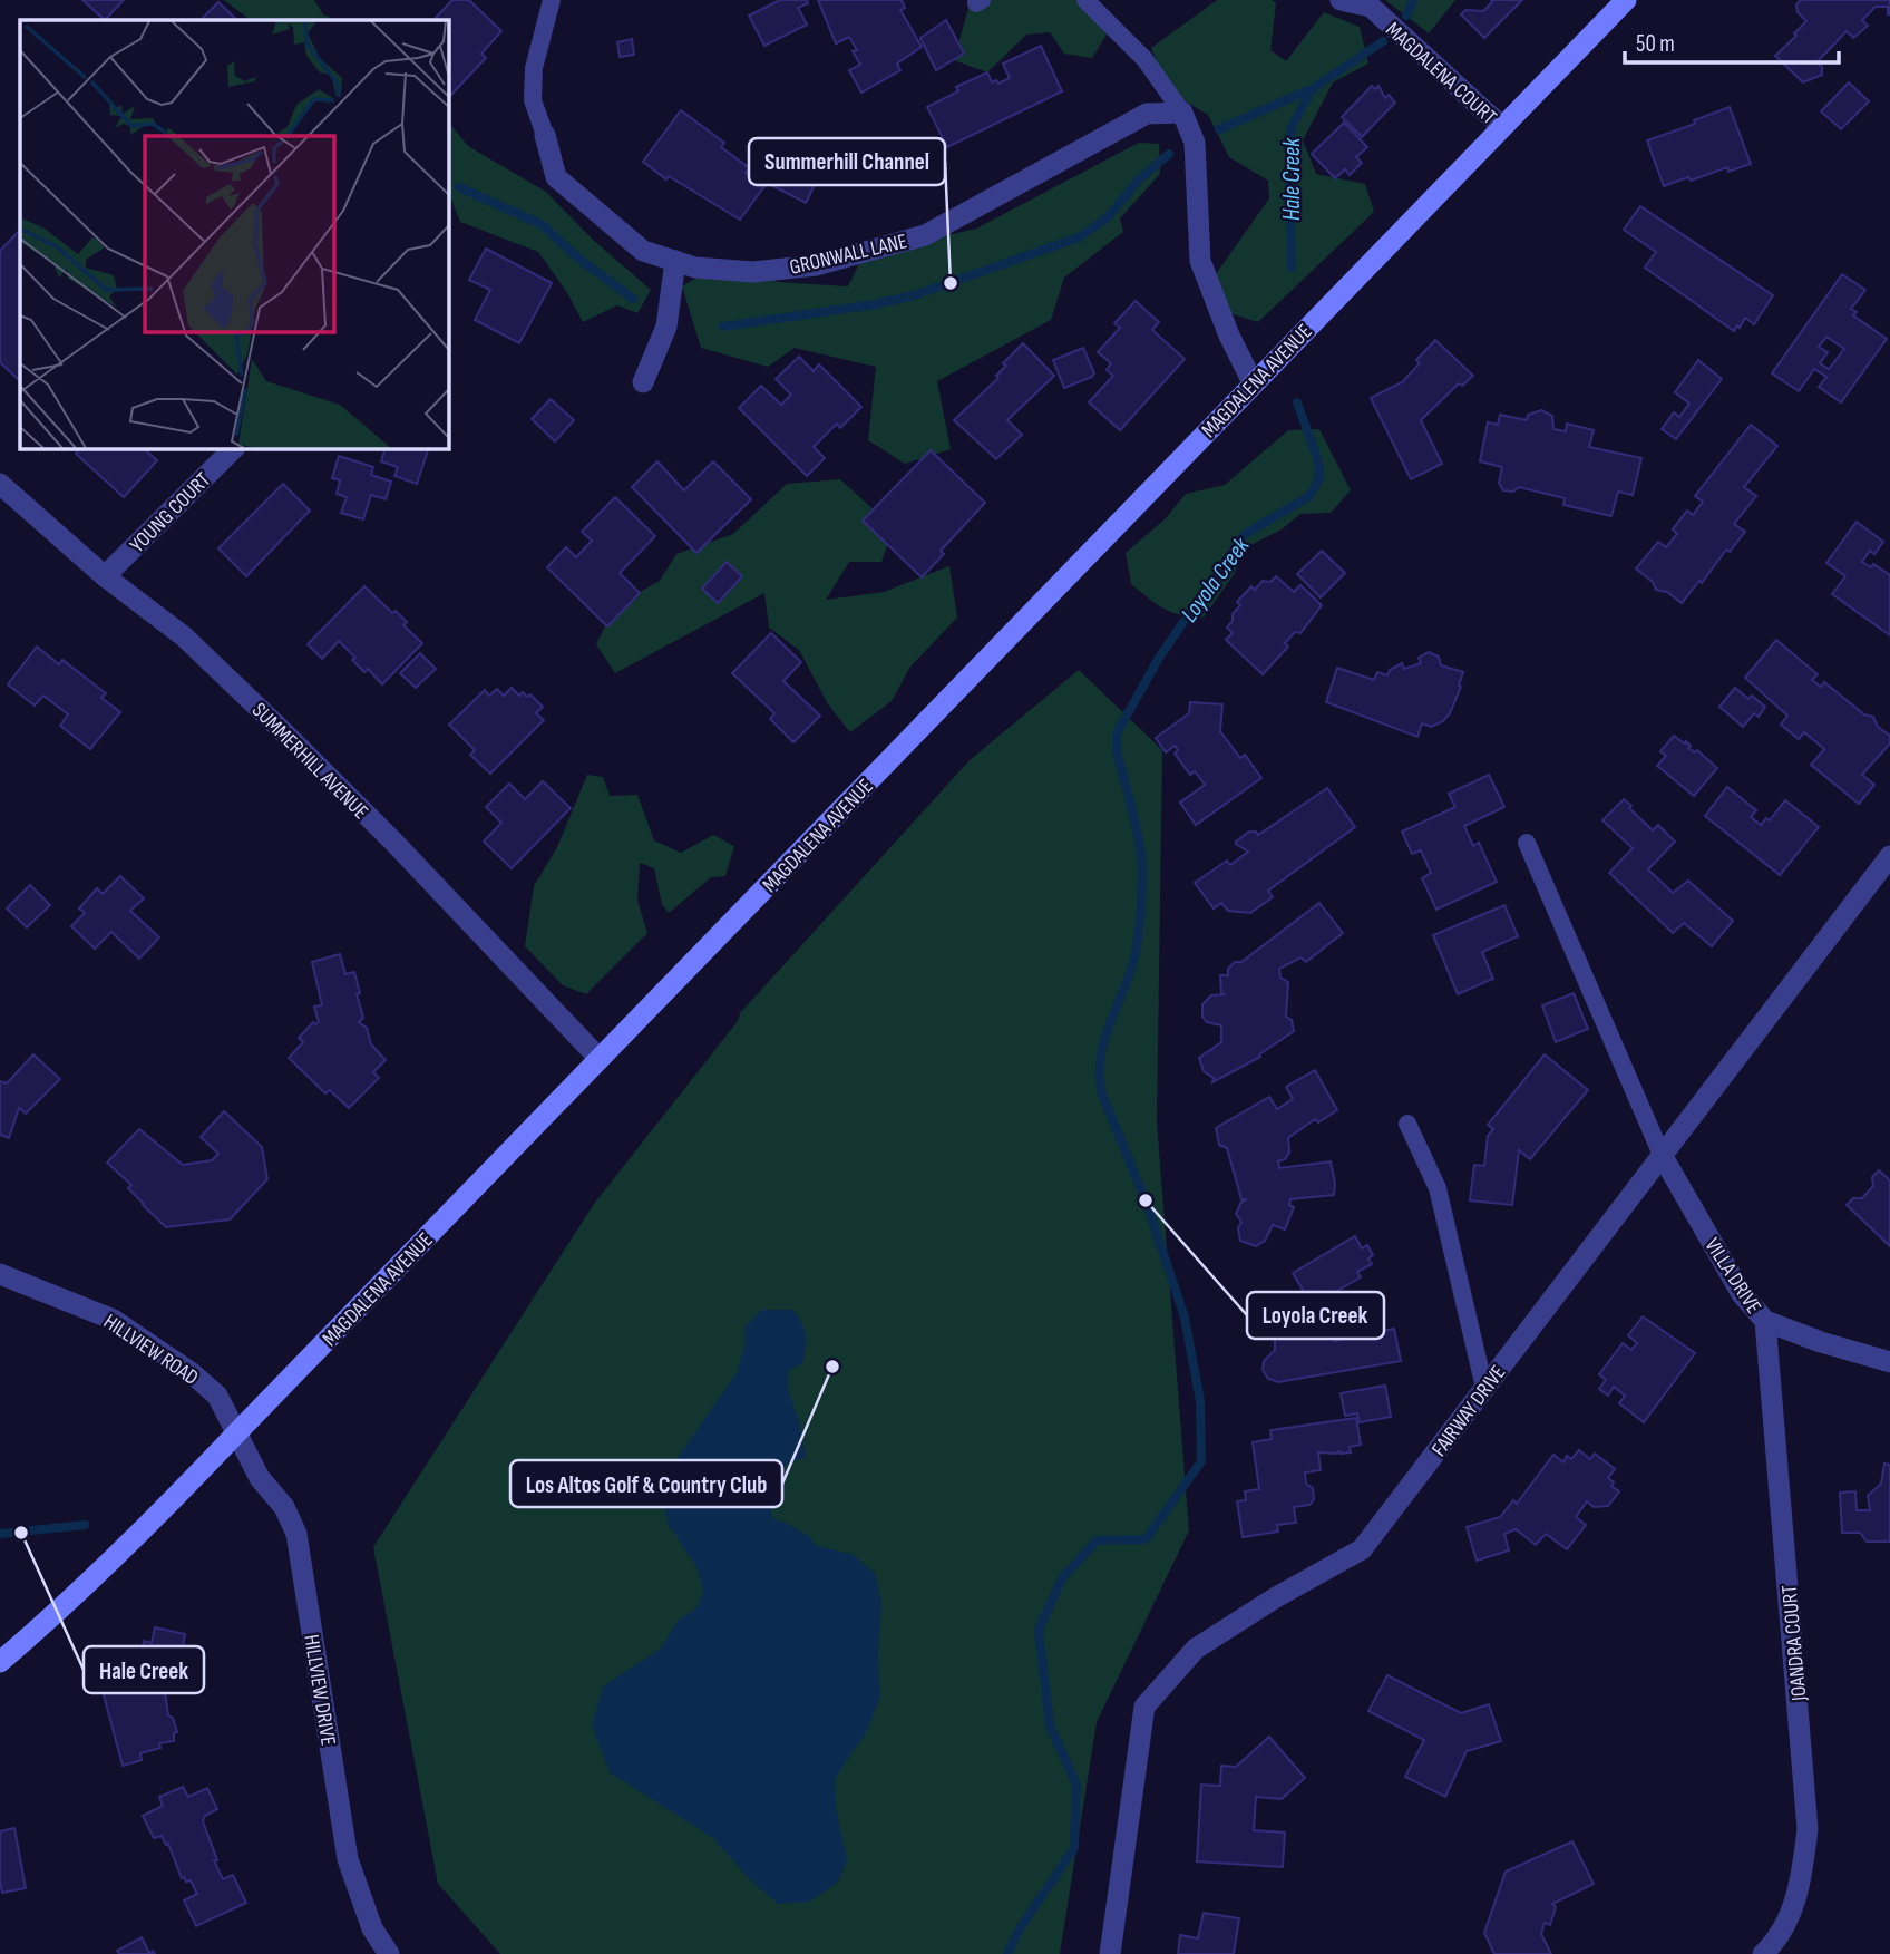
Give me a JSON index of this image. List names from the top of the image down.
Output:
{
  "streets": {
    "main road": ["MAGDALENA AVENUE"],
    "street": [
      "MAGDALENA COURT",
      "GRONWALL LANE",
      "YOUNG COURT",
      "SUMMERHILL AVENUE",
      "VILLA DRIVE",
      "HILLVIEW ROAD",
      "FAIRWAY DRIVE",
      "JOANDRA COURT",
      "HILLVIEW DRIVE"
    ]
  },
  "crossings": [
    ["MAGDALENA COURT", "MAGDALENA AVENUE"],
    ["MAGDALENA AVENUE", "SUMMERHILL AVENUE"],
    ["MAGDALENA AVENUE", "HILLVIEW ROAD"],
    ["MAGDALENA AVENUE", "HILLVIEW DRIVE"],
    ["YOUNG COURT", "SUMMERHILL AVENUE"],
    ["VILLA DRIVE", "FAIRWAY DRIVE"],
    ["VILLA DRIVE", "JOANDRA COURT"],
    ["HILLVIEW ROAD", "HILLVIEW DRIVE"]
  ],
  "water": ["Hale Creek", "Loyola Creek"],
  "places": [
    "Summerhill Channel",
    "Loyola Creek",
    "Los Altos Golf & Country Club",
    "Hale Creek"
  ],
  "scale_bar": "50 m"
}
